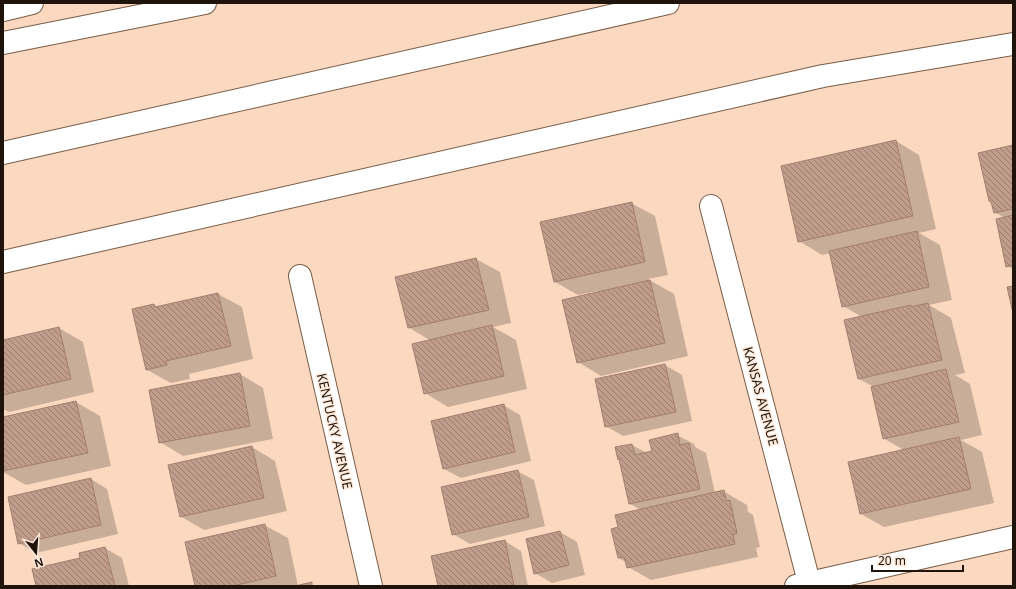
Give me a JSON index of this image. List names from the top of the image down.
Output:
{
  "streets": {
    "main road": ["KANSAS AVENUE", "KENTUCKY AVENUE"]
  },
  "scale_bar": "20 m",
  "north": "bottom"
}
